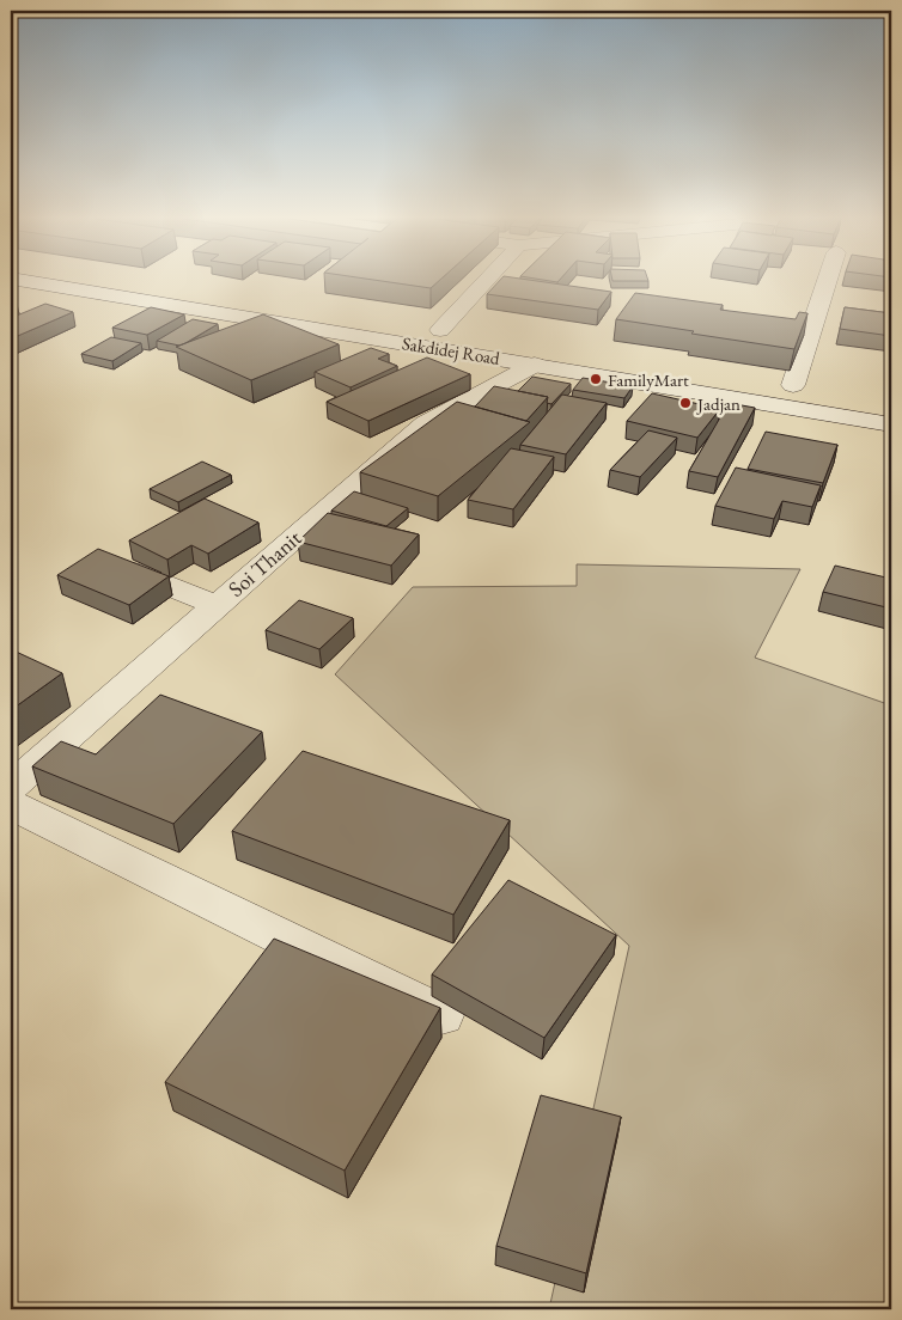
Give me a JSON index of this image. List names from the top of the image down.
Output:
{
  "streets": {
    "street": ["Sakdidej Road", "Soi Thanit"]
  },
  "crossings": [
    ["Sakdidej Road", "Soi Thanit"]
  ],
  "places": ["FamilyMart", "Jadjan"]
}
